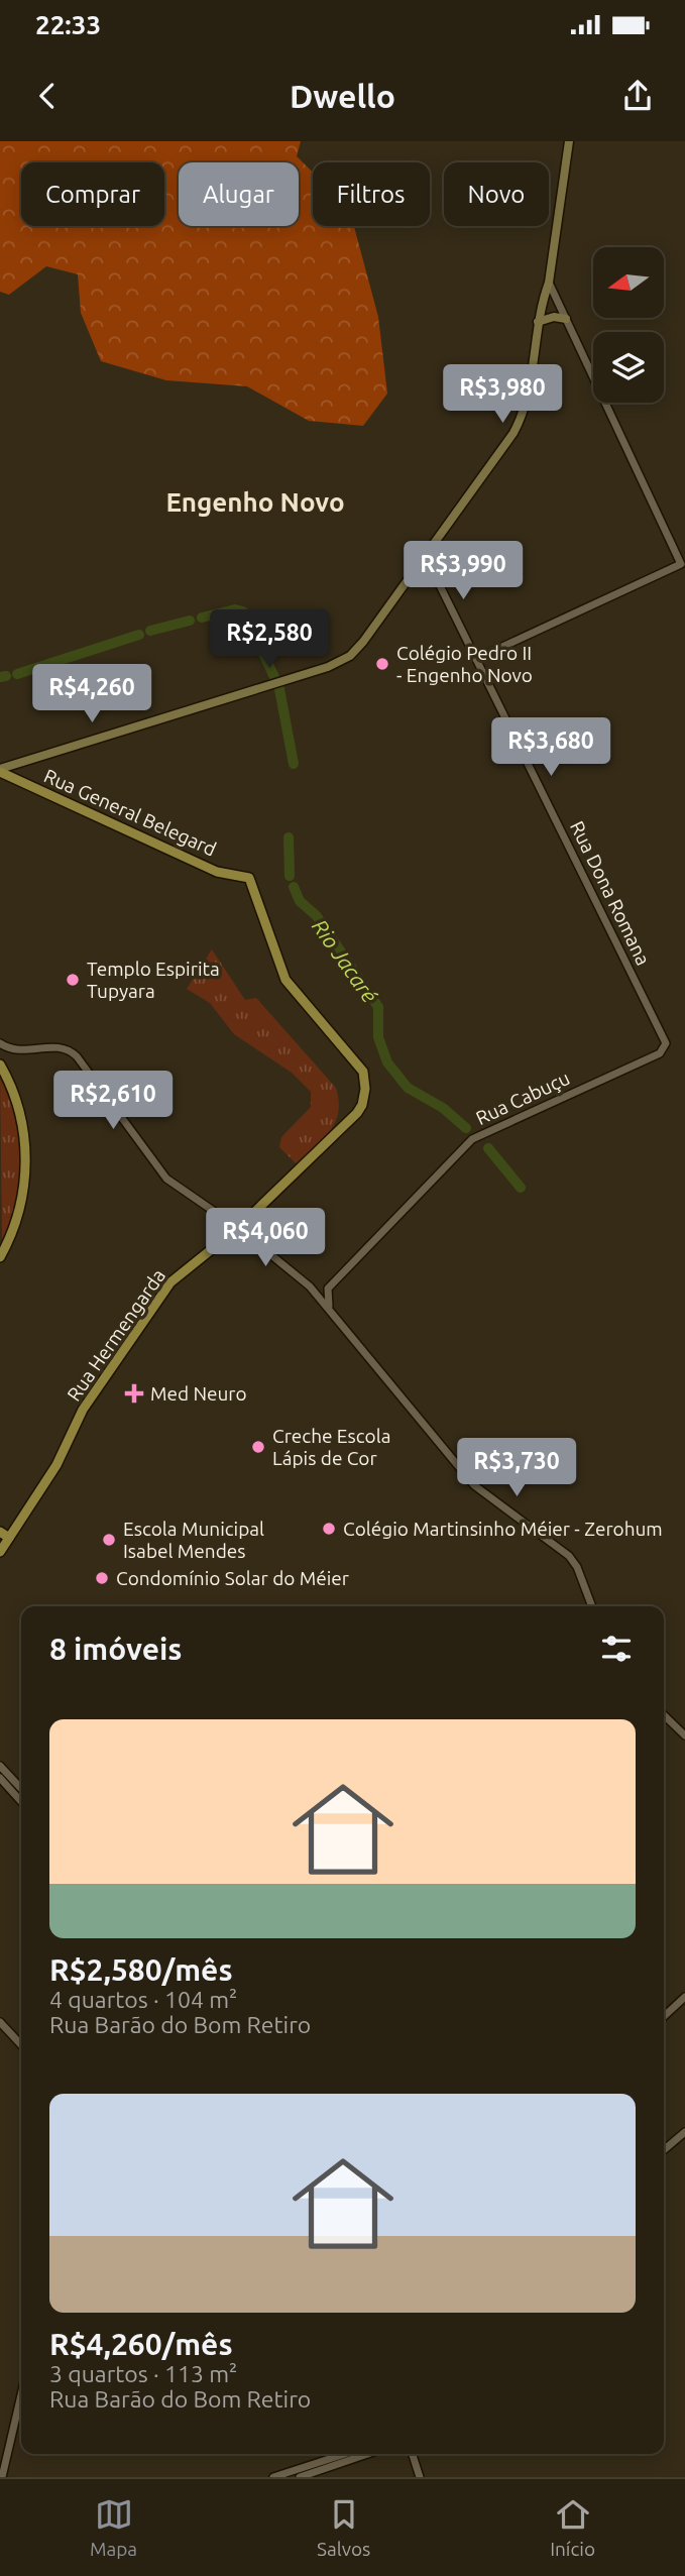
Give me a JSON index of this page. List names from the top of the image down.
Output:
{
  "streets": {
    "main road": ["Rua General Belegard", "Rua Hermengarda"],
    "street": ["Rua Dona Romana", "Rua Cabuçu"]
  },
  "crossings": [
    ["Rua General Belegard", "Rua Hermengarda"],
    ["Rua Dona Romana", "Rua Cabuçu"]
  ],
  "districts": ["Engenho Novo"],
  "water": ["Rio Jacaré"],
  "places": {
    "other": [
      "Colégio Pedro II - Engenho Novo",
      "Templo Espirita Tupyara",
      "Creche Escola Lápis de Cor",
      "Colégio Martinsinho Méier - Zerohum",
      "Escola Municipal Isabel Mendes",
      "Condomínio Solar do Méier"
    ],
    "health": ["Med Neuro"]
  },
  "north": "left",
  "page": {
    "status": "22:33",
    "header": "Dwello",
    "chip": [
      "Comprar",
      "Alugar",
      "Filtros",
      "Novo"
    ],
    "price": [
      "R$3,980",
      "R$3,990",
      "R$2,580",
      "R$4,260",
      "R$3,680",
      "R$2,610",
      "R$4,060",
      "R$3,730"
    ],
    "heading": "8 imóveis",
    "list": [
      {
        "name": "R$2,580/mês",
        "note": "4 quartos · 104 m² · Rua Barão do Bom Retiro"
      },
      {
        "name": "R$4,260/mês",
        "note": "3 quartos · 113 m² · Rua Barão do Bom Retiro"
      }
    ],
    "tabs": ["Mapa", "Salvos", "Início"]
  }
}
